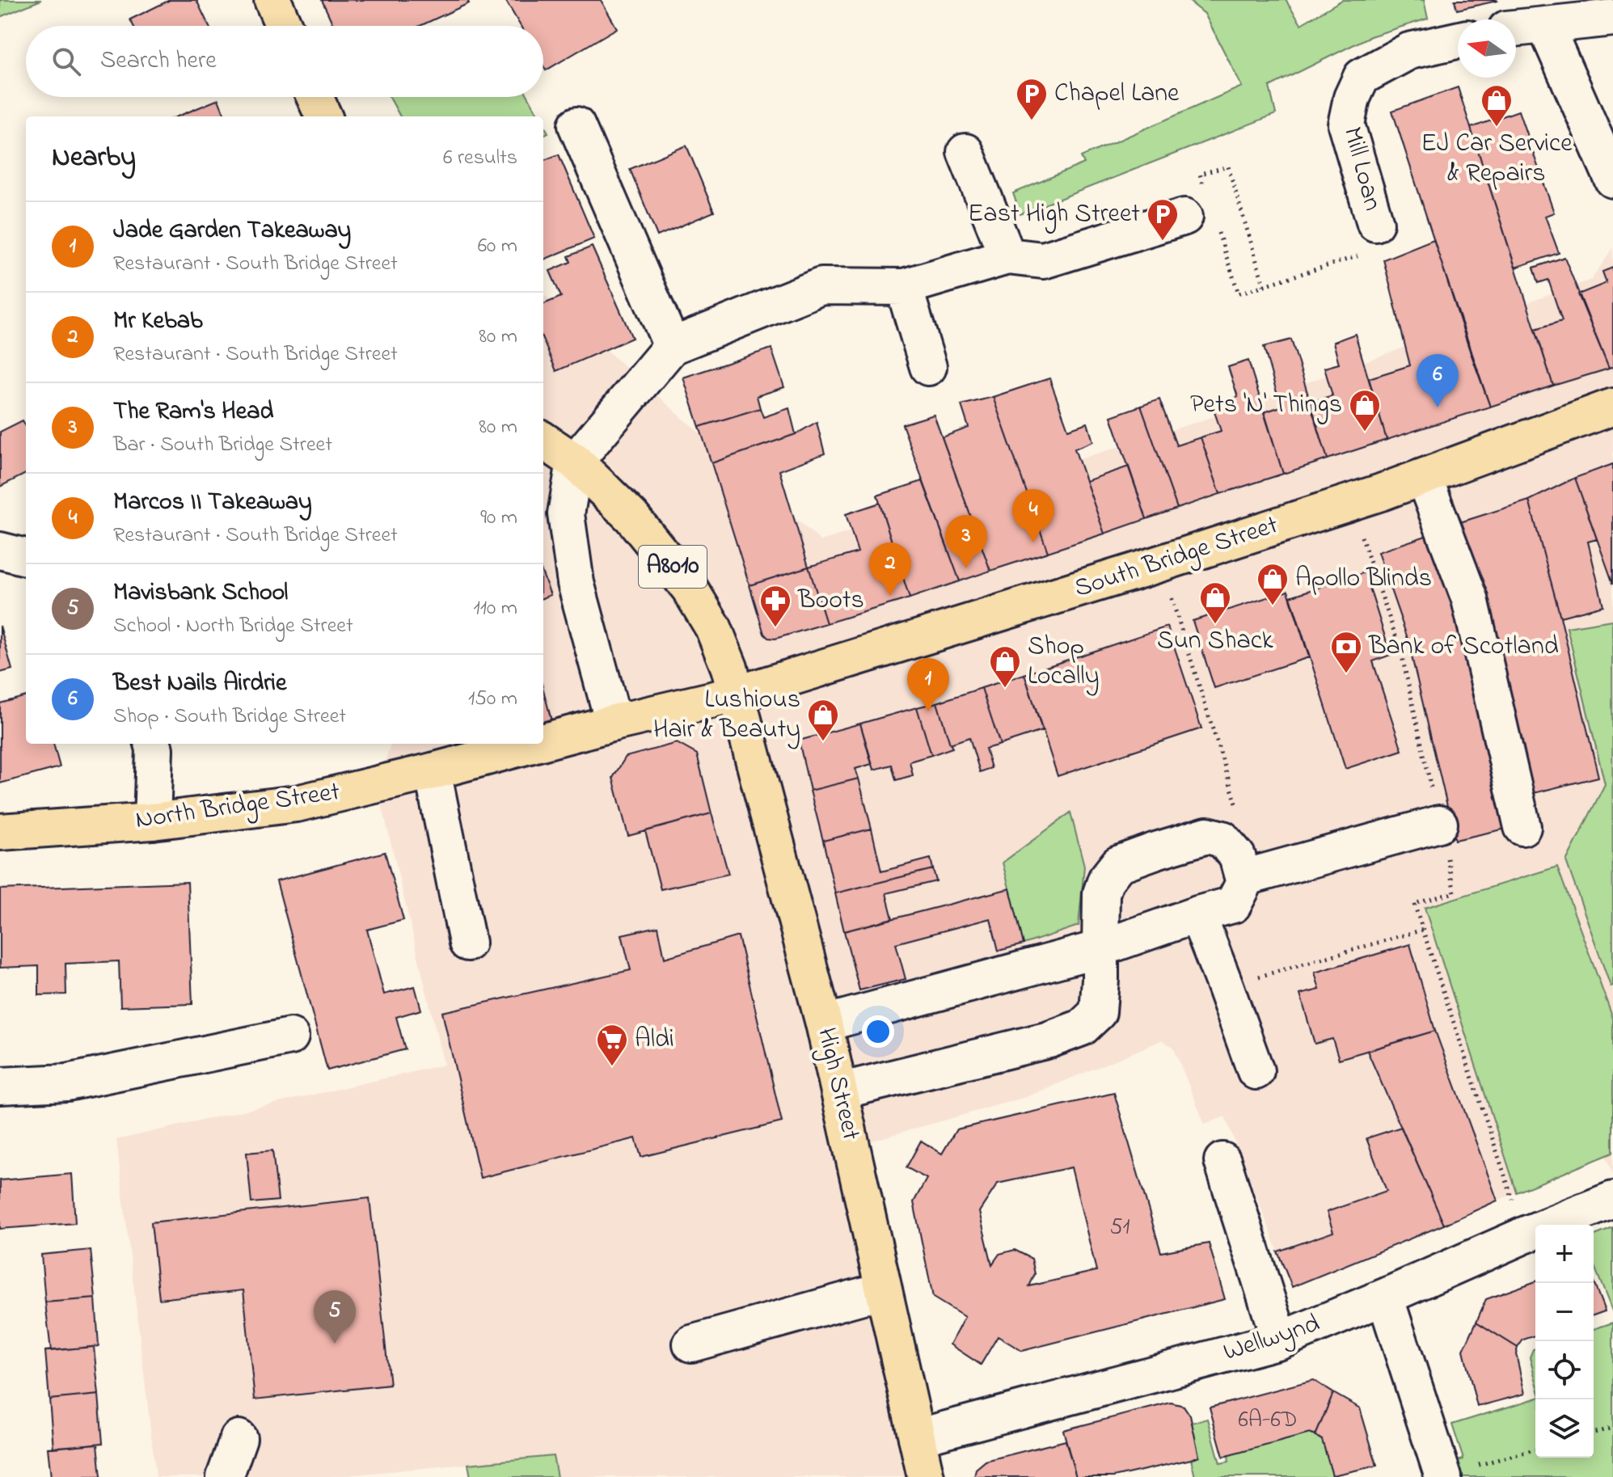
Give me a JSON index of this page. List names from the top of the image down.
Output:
{
  "streets": {
    "main road": [
      "South Bridge Street",
      "A8010",
      "North Bridge Street",
      "High Street"
    ],
    "street": ["Mill Loan", "Wellwynd"]
  },
  "crossings": [
    ["South Bridge Street", "A8010"],
    ["South Bridge Street", "North Bridge Street"],
    ["South Bridge Street", "High Street"],
    ["A8010", "North Bridge Street"],
    ["A8010", "High Street"],
    ["North Bridge Street", "High Street"],
    ["High Street", "Wellwynd"]
  ],
  "places": {
    "parking": ["Chapel Lane", "East High Street"],
    "shop": [
      "EJ Car Service & Repairs",
      "Pets 'N' Things",
      "Apollo Blinds",
      "Sun Shack",
      "Shop Locally",
      "Lushious Hair & Beauty"
    ],
    "pharmacy": ["Boots"],
    "bank": ["Bank of Scotland"],
    "supermarket": ["Aldi"]
  },
  "house_numbers": ["51", "6A-6D"],
  "north": "left",
  "page": {
    "search": "Search here",
    "heading": ["Nearby", "6 results"],
    "list": [
      {
        "mark": "1",
        "name": "Jade Garden Takeaway",
        "note": "Restaurant · South Bridge Street",
        "value": "60 m"
      },
      {
        "mark": "2",
        "name": "Mr Kebab",
        "note": "Restaurant · South Bridge Street",
        "value": "80 m"
      },
      {
        "mark": "3",
        "name": "The Ram's Head",
        "note": "Bar · South Bridge Street",
        "value": "80 m"
      },
      {
        "mark": "4",
        "name": "Marcos II Takeaway",
        "note": "Restaurant · South Bridge Street",
        "value": "90 m"
      },
      {
        "mark": "5",
        "name": "Mavisbank School",
        "note": "School · North Bridge Street",
        "value": "110 m"
      },
      {
        "mark": "6",
        "name": "Best Nails Airdrie",
        "note": "Shop · South Bridge Street",
        "value": "150 m"
      }
    ],
    "pins": [
      "6",
      "4",
      "3",
      "2",
      "1",
      "5"
    ],
    "map_buttons": ["+", "−"]
  }
}
